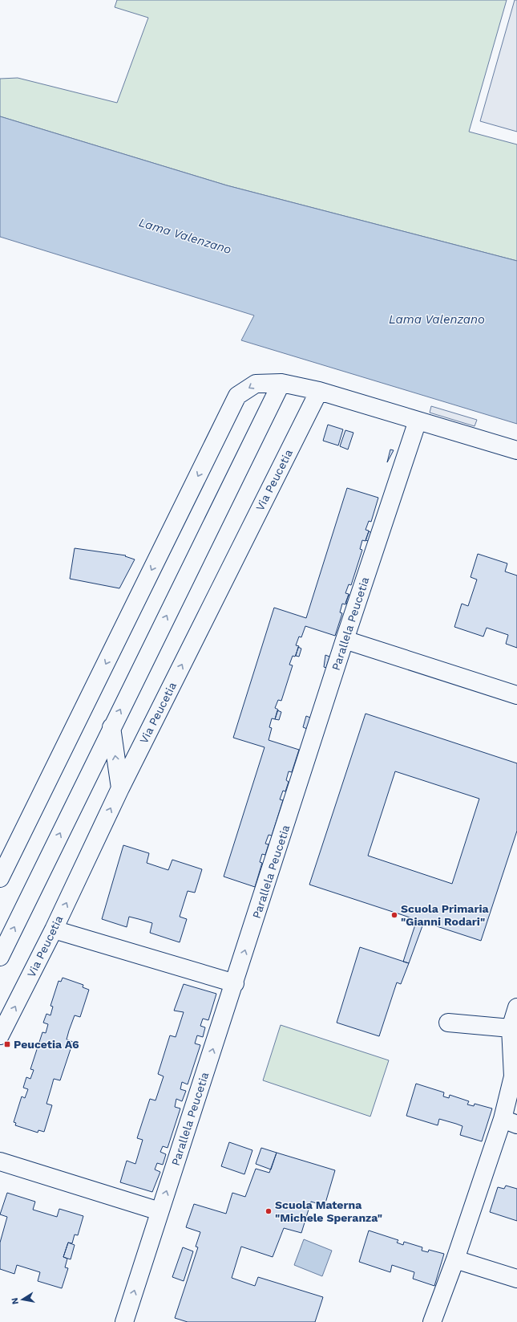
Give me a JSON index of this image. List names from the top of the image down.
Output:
{
  "streets": {
    "street": ["Via Peucetia", "Parallela Peucetia"]
  },
  "one_way": ["Parallela Peucetia"],
  "water": ["Lama Valenzano"],
  "places": {
    "other": ["Scuola Primaria \"Gianni Rodari\"", "Scuola Materna \"Michele Speranza\""],
    "transit": ["Peucetia A6"]
  },
  "north": "left"
}
